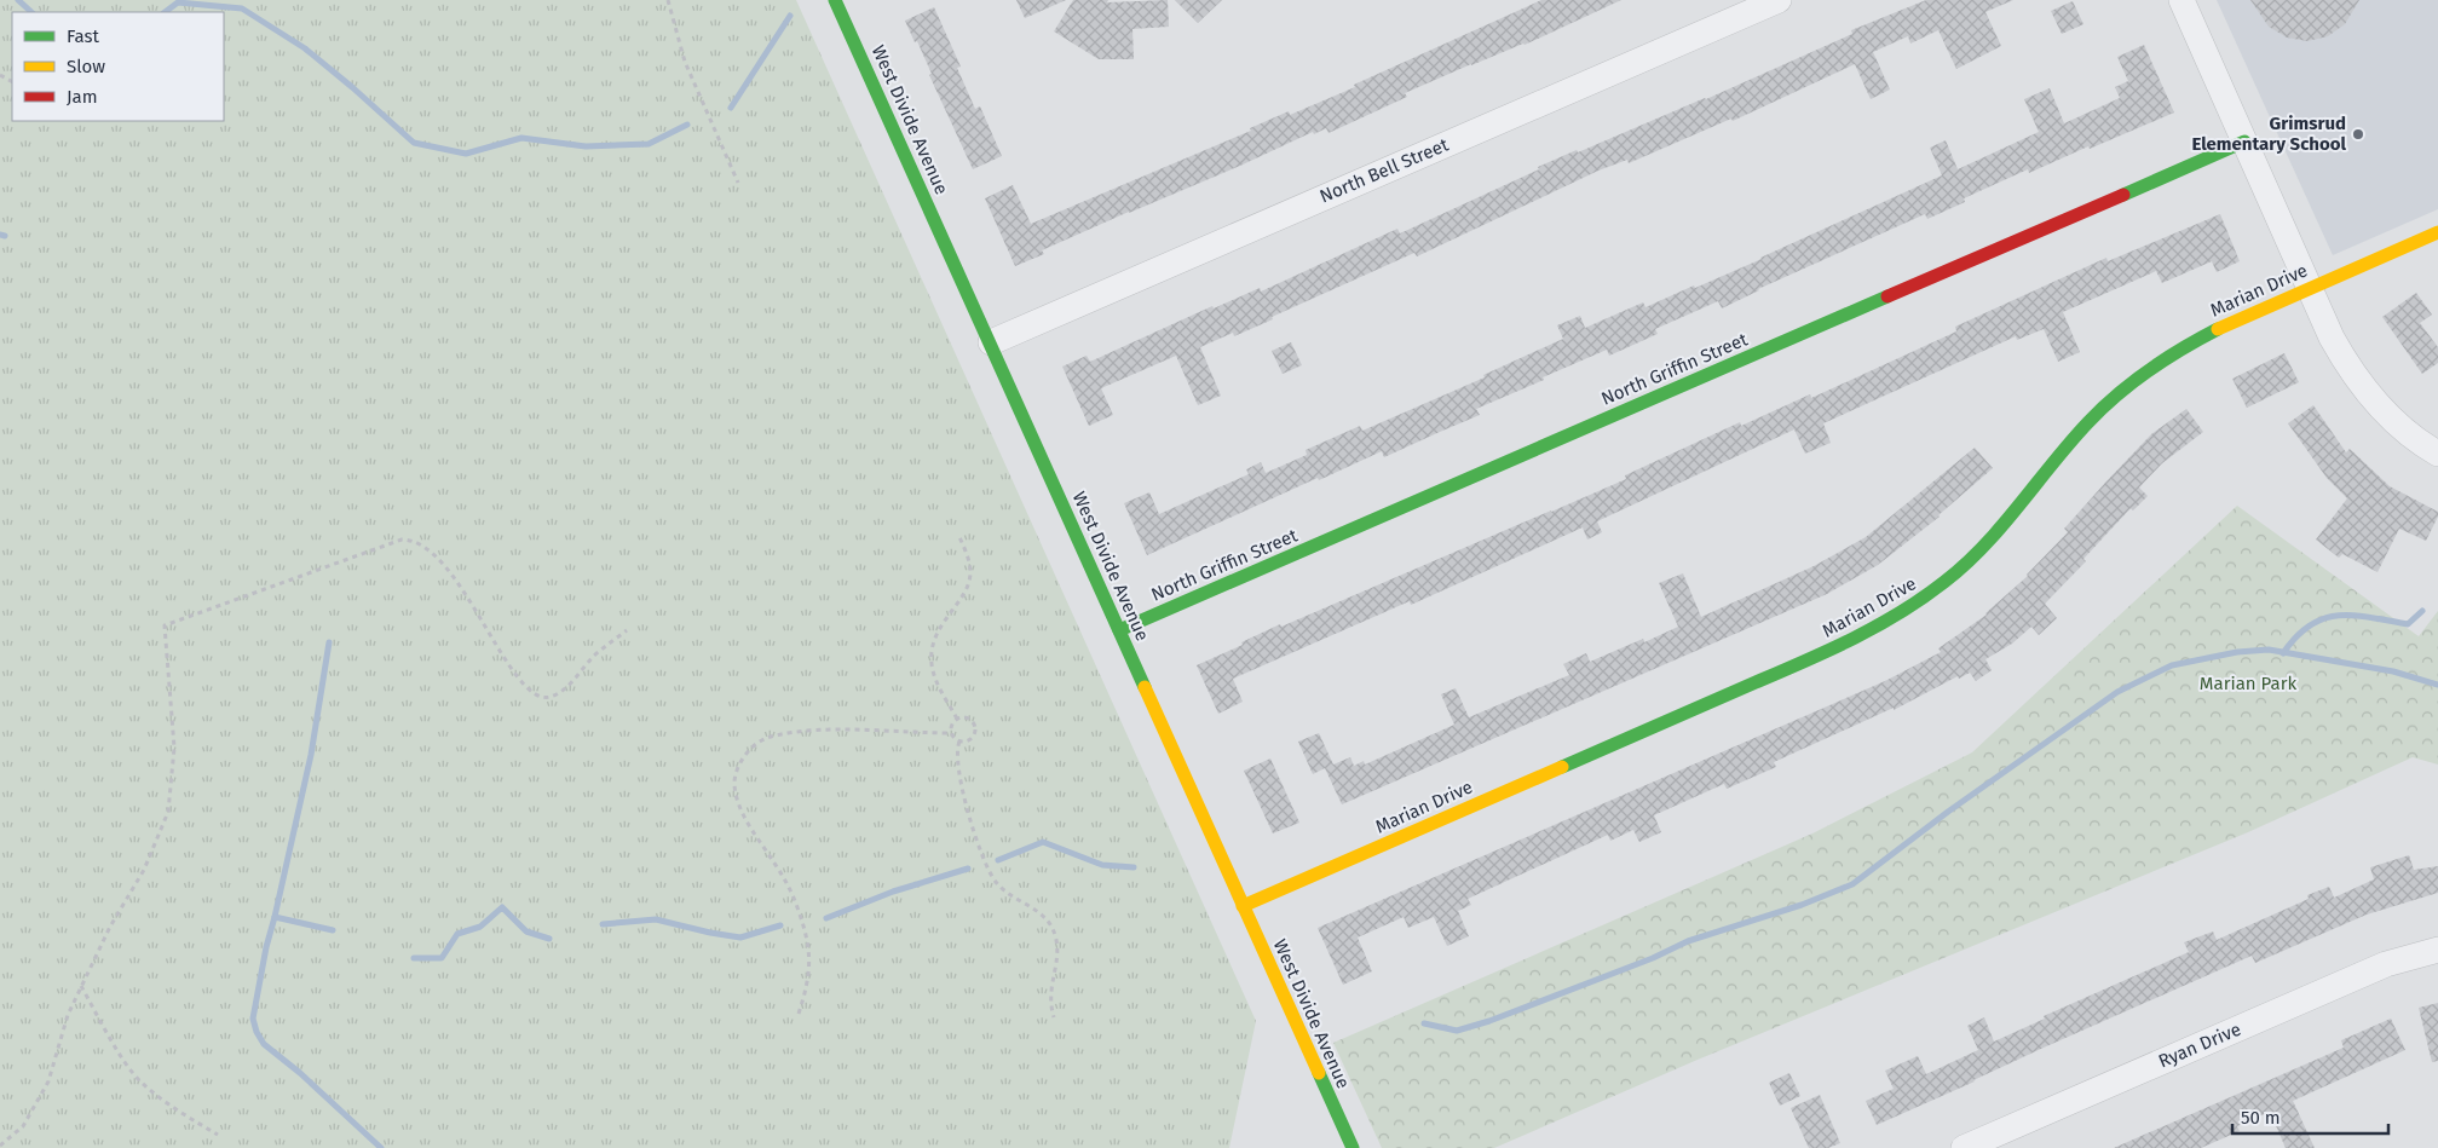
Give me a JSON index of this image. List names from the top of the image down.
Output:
{
  "streets": {
    "street": [
      "West Divide Avenue",
      "North Bell Street",
      "Marian Drive",
      "North Griffin Street",
      "Ryan Drive"
    ]
  },
  "crossings": [
    ["West Divide Avenue", "North Bell Street"],
    ["West Divide Avenue", "Marian Drive"],
    ["West Divide Avenue", "North Griffin Street"]
  ],
  "parks": ["Marian Park"],
  "places": ["Grimsrud Elementary School"],
  "legend": ["Fast", "Slow", "Jam"],
  "scale_bar": "50 m"
}
